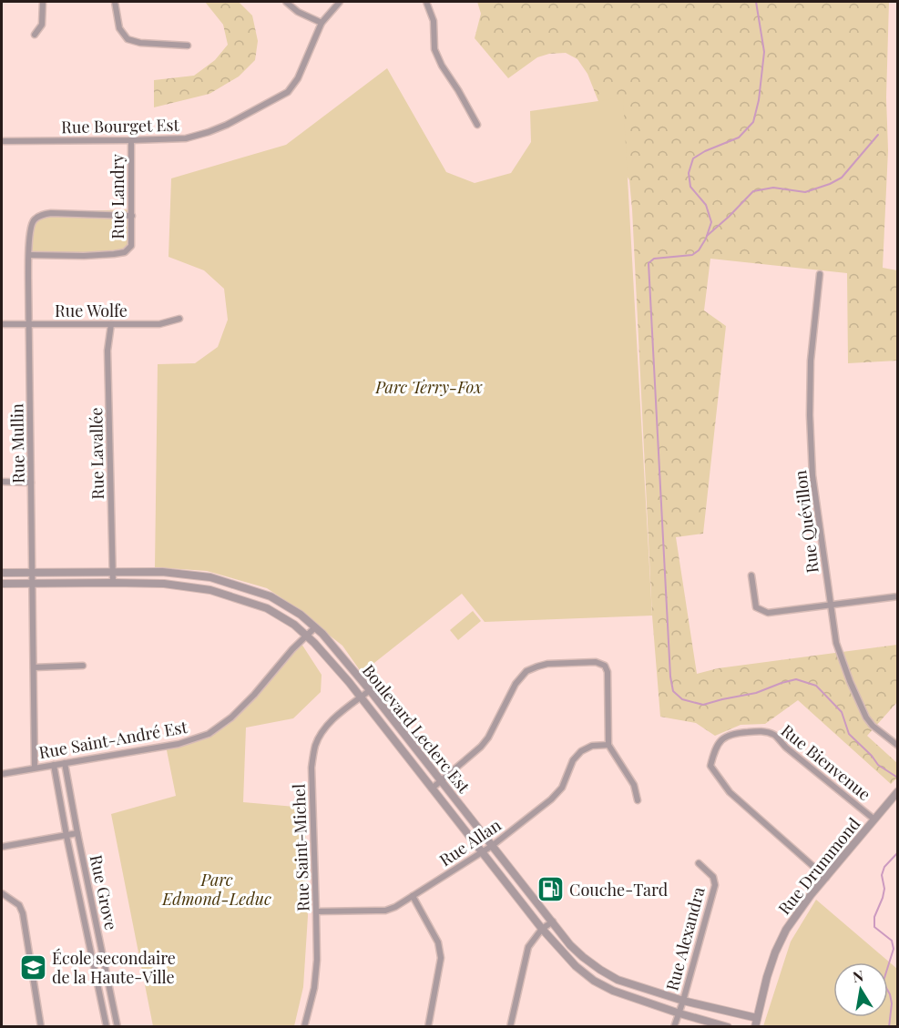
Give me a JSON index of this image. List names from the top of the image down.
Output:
{
  "streets": {
    "street": [
      "Rue Bourget Est",
      "Rue Landry",
      "Rue Wolfe",
      "Rue Mullin",
      "Rue Lavallée",
      "Rue Quévillon",
      "Boulevard Leclerc Est",
      "Rue Saint-André Est",
      "Rue Bienvenue",
      "Rue Allan",
      "Rue Saint-Michel",
      "Rue Drummond",
      "Rue Grove",
      "Rue Alexandra"
    ]
  },
  "crossings": [
    ["Rue Bourget Est", "Rue Landry"],
    ["Rue Landry", "Rue Mullin"],
    ["Rue Wolfe", "Rue Mullin"],
    ["Rue Wolfe", "Rue Lavallée"],
    ["Rue Mullin", "Boulevard Leclerc Est"],
    ["Rue Mullin", "Rue Saint-André Est"],
    ["Rue Lavallée", "Boulevard Leclerc Est"],
    ["Boulevard Leclerc Est", "Rue Saint-André Est"],
    ["Boulevard Leclerc Est", "Rue Allan"],
    ["Boulevard Leclerc Est", "Rue Saint-Michel"],
    ["Boulevard Leclerc Est", "Rue Drummond"],
    ["Boulevard Leclerc Est", "Rue Alexandra"],
    ["Rue Saint-André Est", "Rue Grove"],
    ["Rue Bienvenue", "Rue Drummond"],
    ["Rue Allan", "Rue Saint-Michel"]
  ],
  "parks": ["Parc Terry-Fox", "Parc Edmond-Leduc"],
  "places": {
    "fuel station": ["Couche-Tard"],
    "school or university": ["École secondaire de la Haute-Ville"]
  },
  "north": "top"
}
